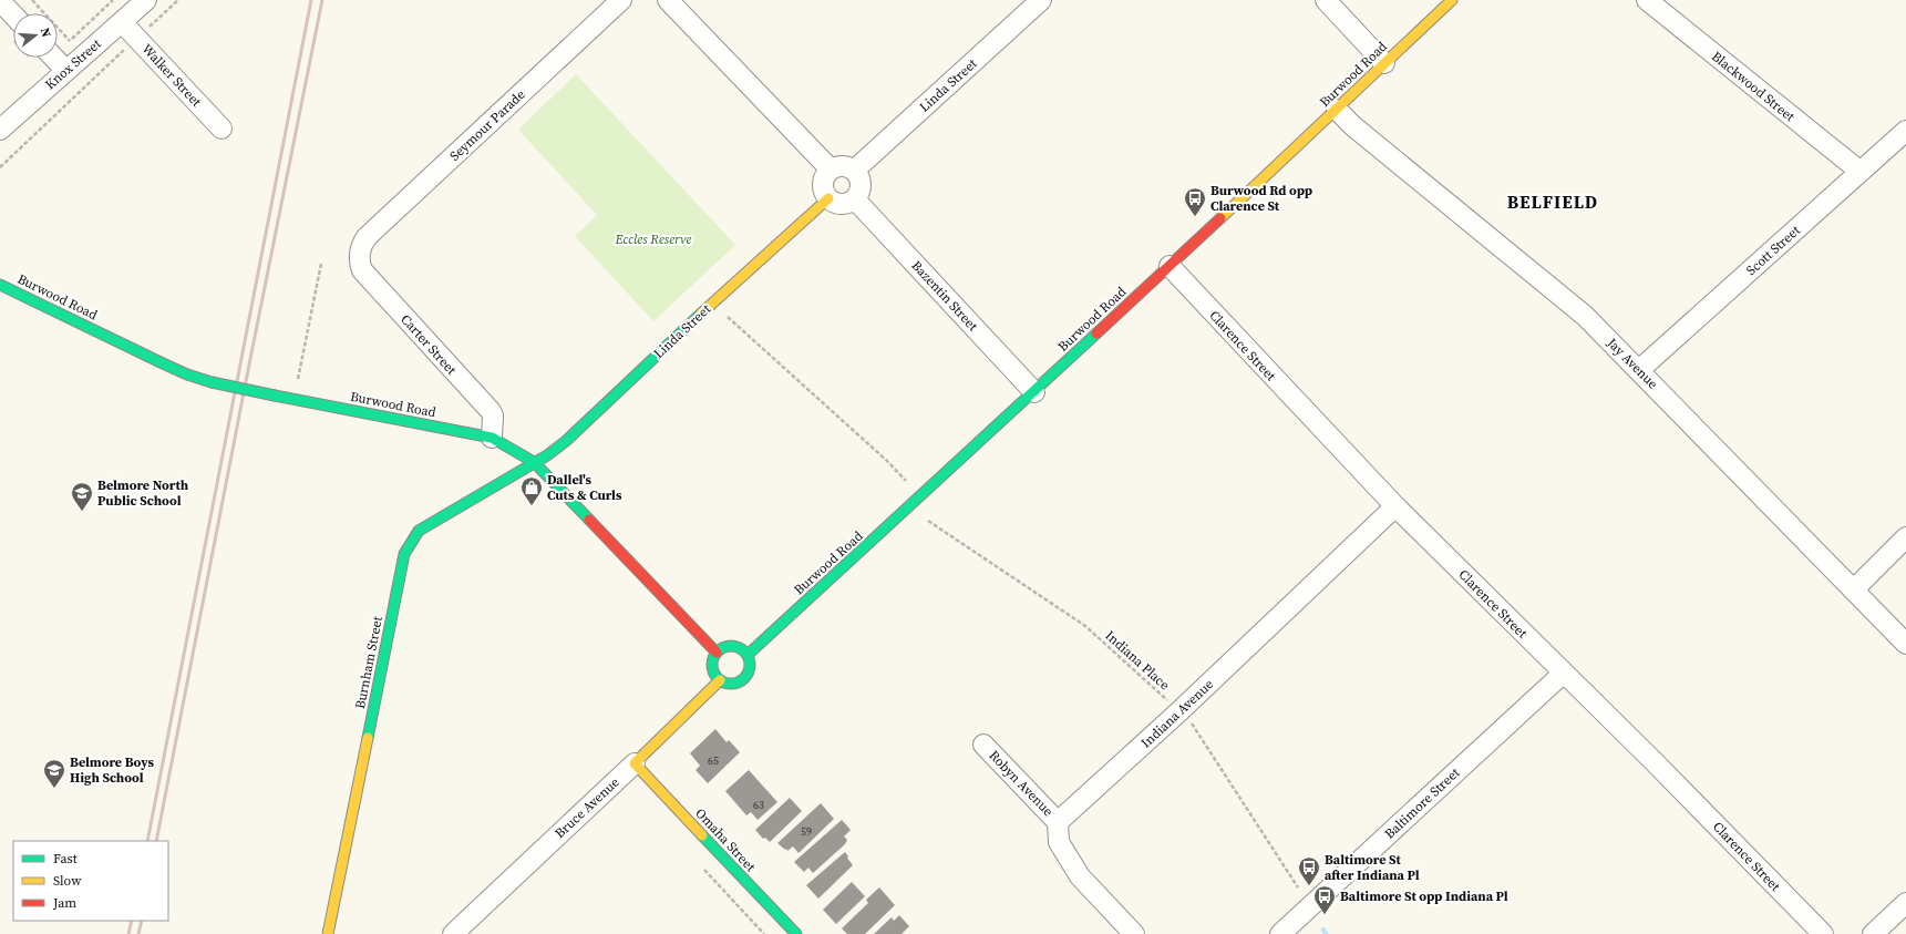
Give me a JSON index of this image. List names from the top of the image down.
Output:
{
  "streets": {
    "main road": [
      "Burwood Road",
      "Linda Street",
      "Burnham Street",
      "Bruce Avenue",
      "Omaha Street"
    ],
    "street": [
      "Knox Street",
      "Walker Street",
      "Blackwood Street",
      "Seymour Parade",
      "Scott Street",
      "Bazentin Street",
      "Carter Street",
      "Clarence Street",
      "Jay Avenue",
      "Indiana Avenue",
      "Robyn Avenue",
      "Baltimore Street"
    ],
    "path": ["Indiana Place"]
  },
  "crossings": [
    ["Knox Street", "Walker Street"],
    ["Burwood Road", "Linda Street"],
    ["Burwood Road", "Bazentin Street"],
    ["Burwood Road", "Carter Street"],
    ["Burwood Road", "Clarence Street"],
    ["Burwood Road", "Jay Avenue"],
    ["Burwood Road", "Burnham Street"],
    ["Burwood Road", "Bruce Avenue"],
    ["Linda Street", "Bazentin Street"],
    ["Linda Street", "Burnham Street"],
    ["Blackwood Street", "Scott Street"],
    ["Seymour Parade", "Carter Street"],
    ["Scott Street", "Jay Avenue"],
    ["Clarence Street", "Indiana Avenue"],
    ["Clarence Street", "Baltimore Street"],
    ["Indiana Place", "Indiana Avenue"],
    ["Indiana Avenue", "Robyn Avenue"],
    ["Bruce Avenue", "Omaha Street"]
  ],
  "districts": ["BELFIELD"],
  "parks": ["Eccles Reserve"],
  "places": {
    "bus stop": ["Burwood Rd opp Clarence St", "Baltimore St after Indiana Pl", "Baltimore St opp Indiana Pl"],
    "shop": ["Dallel's Cuts & Curls"],
    "school or university": ["Belmore North Public School", "Belmore Boys High School"]
  },
  "house_numbers": ["65", "63", "59"],
  "legend": ["Fast", "Slow", "Jam"],
  "north": "right"
}
